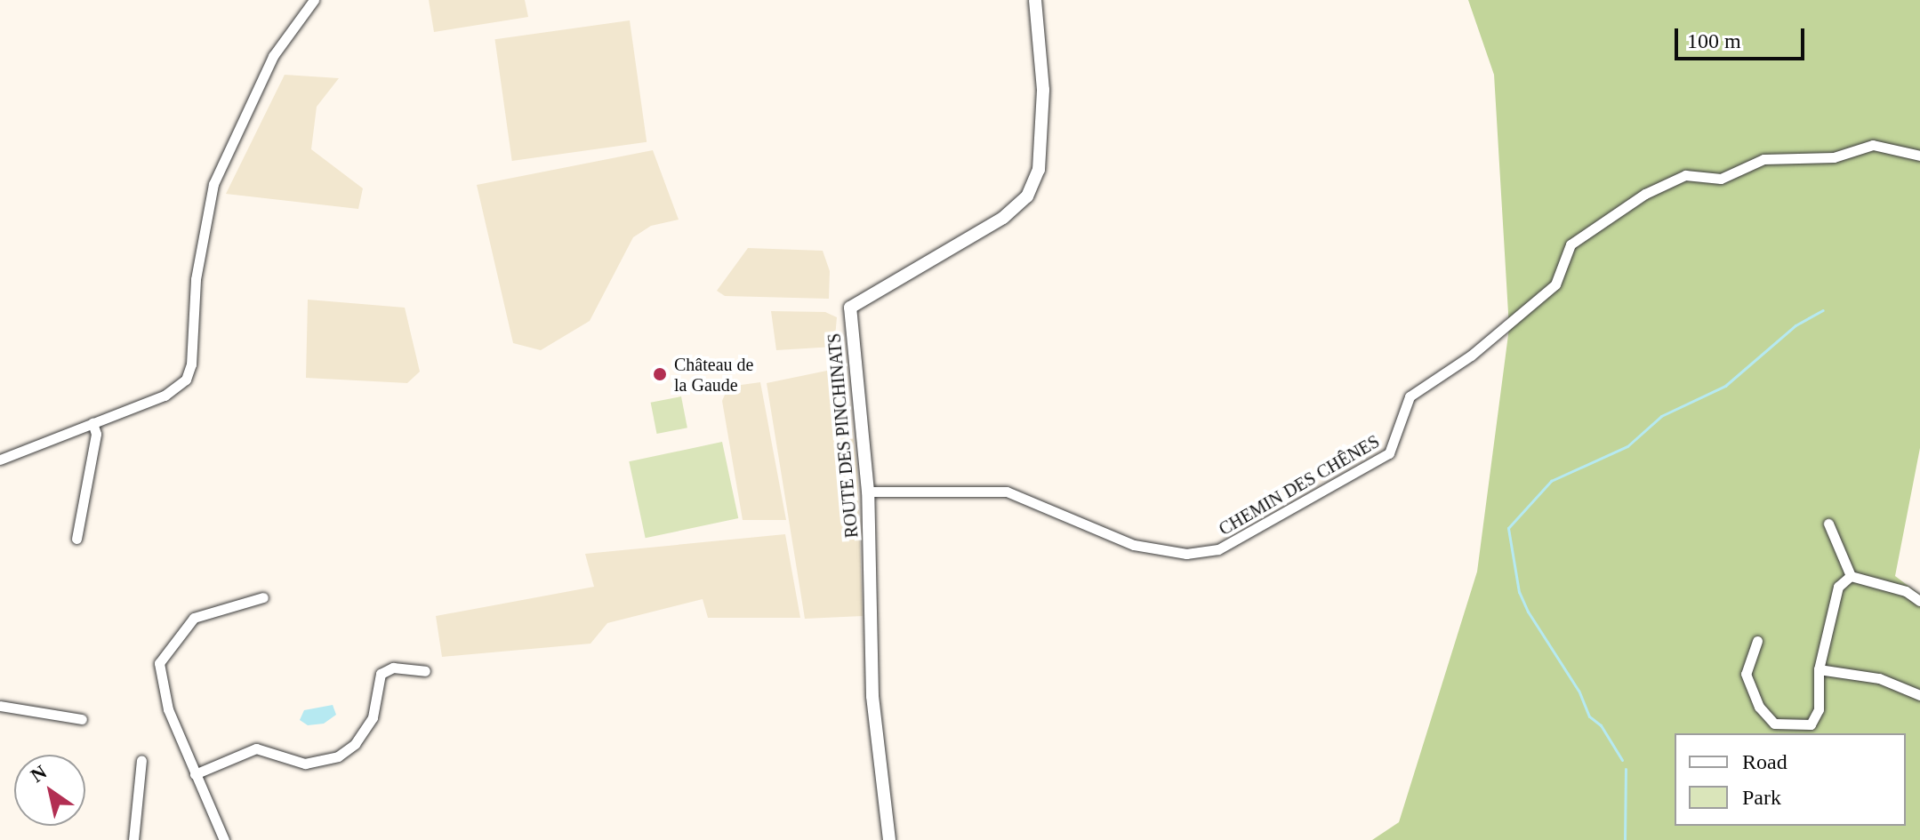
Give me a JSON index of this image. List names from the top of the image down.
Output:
{
  "streets": {
    "street": ["ROUTE DES PINCHINATS", "CHEMIN DES CHÊNES"]
  },
  "crossings": [
    ["ROUTE DES PINCHINATS", "CHEMIN DES CHÊNES"]
  ],
  "places": ["Château de la Gaude"],
  "legend": ["Road", "Park"],
  "scale_bar": "100 m",
  "north": "top left"
}
